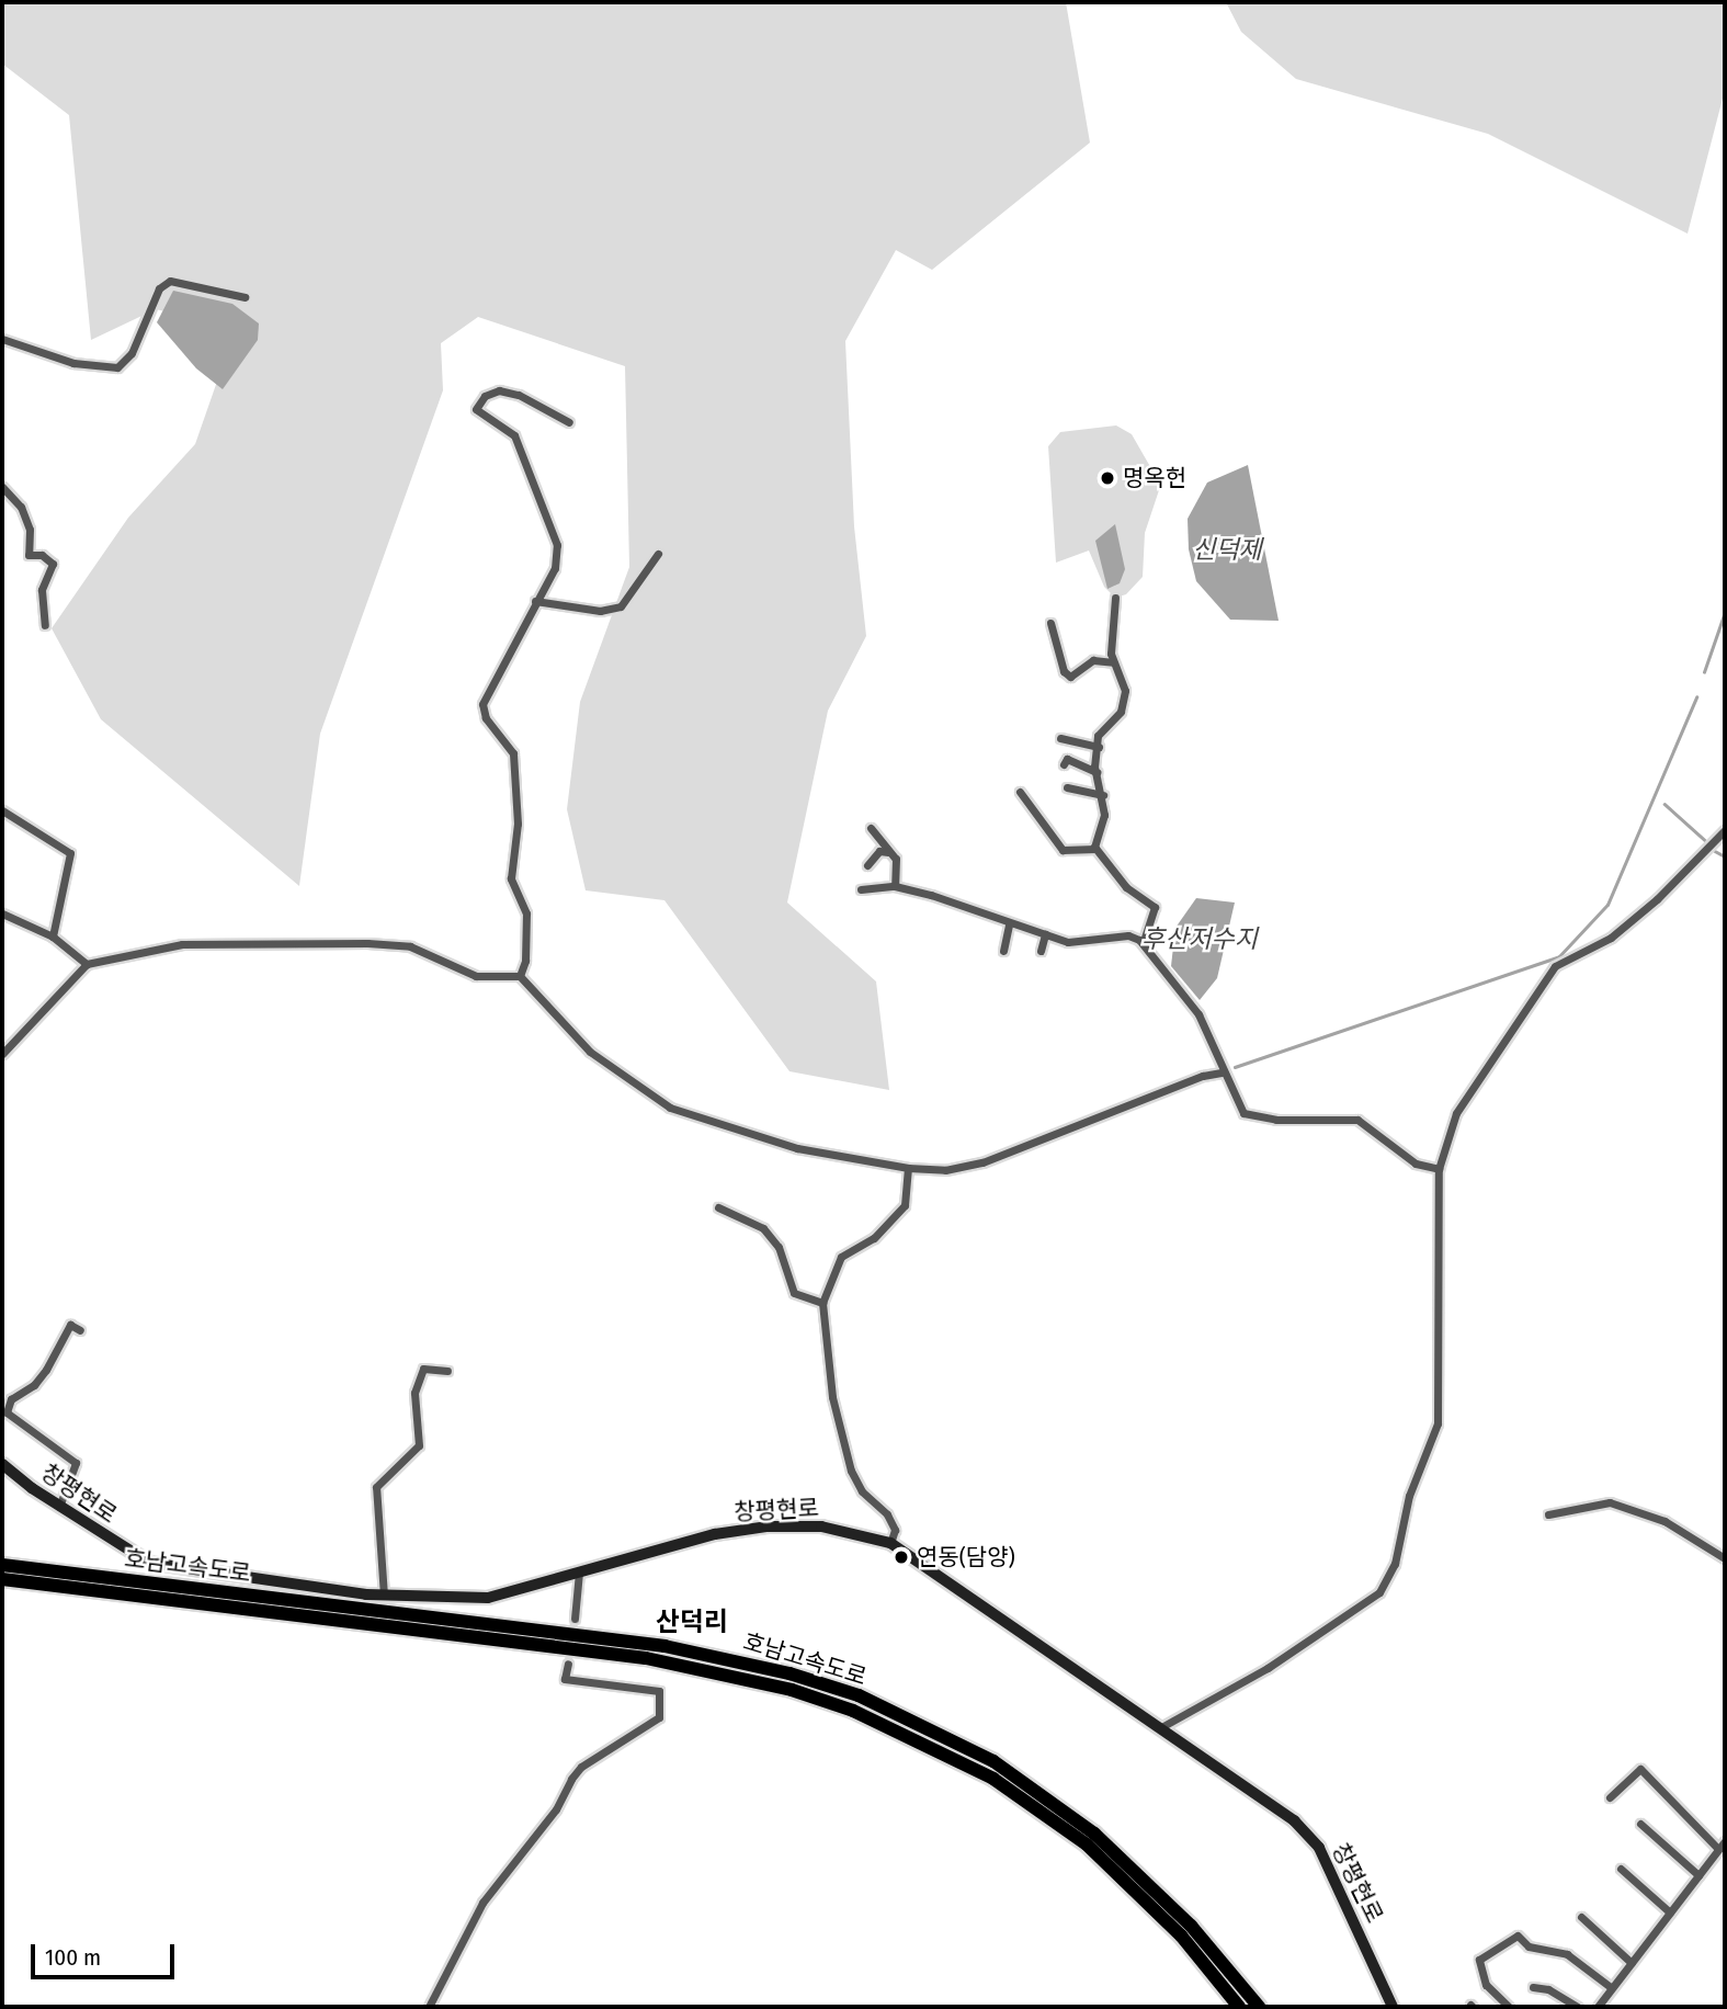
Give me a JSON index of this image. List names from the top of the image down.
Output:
{
  "streets": {
    "highway": ["호남고속도로"],
    "main road": ["창평현로"]
  },
  "districts": ["산덕리"],
  "water": ["신덕제", "후산저수지"],
  "places": ["명옥헌", "연동(담양)"],
  "scale_bar": "100 m"
}
